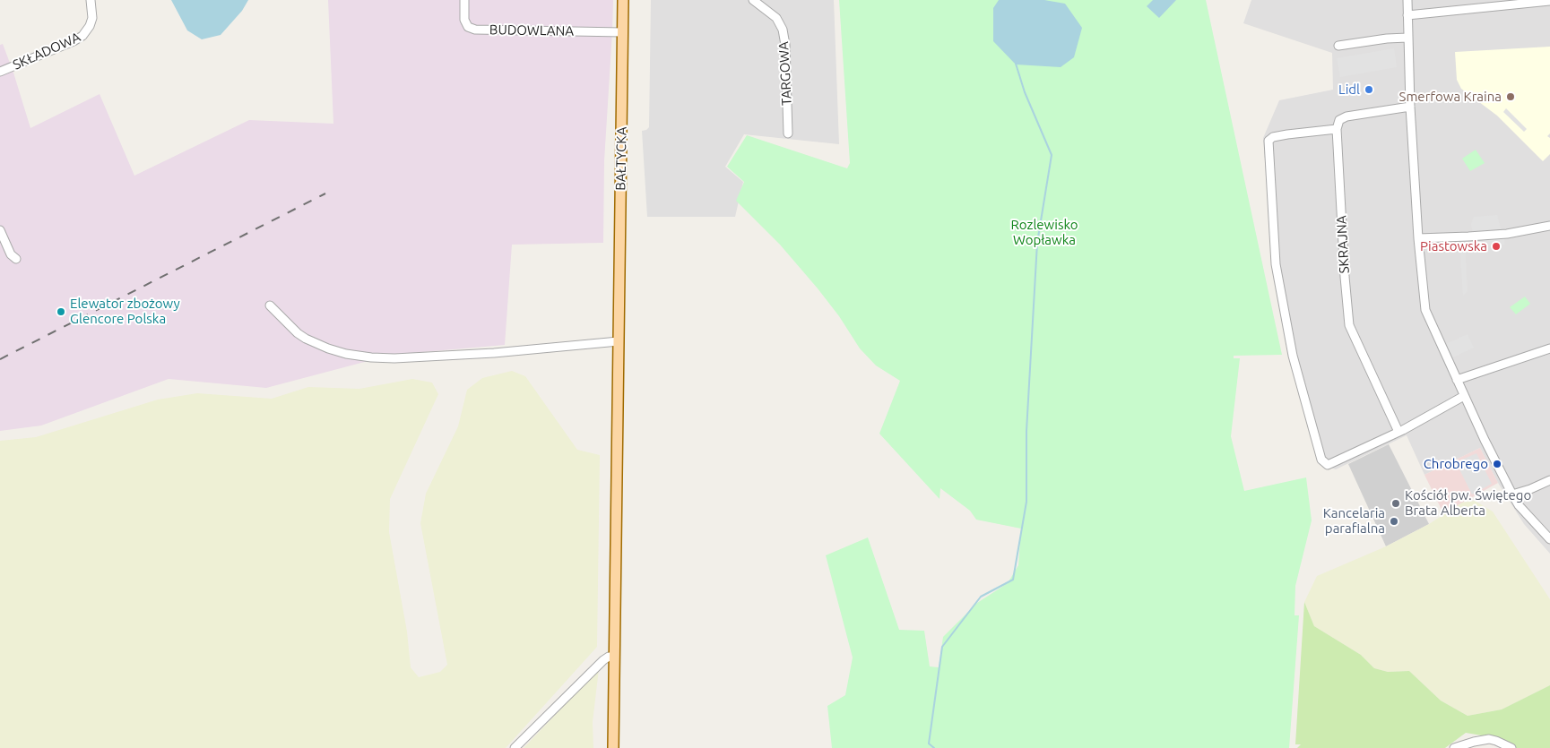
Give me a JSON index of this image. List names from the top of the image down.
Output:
{
  "streets": {
    "main road": ["BAŁTYCKA"],
    "street": [
      "BUDOWLANA",
      "SKŁADOWA",
      "TARGOWA",
      "SKRAJNA"
    ]
  },
  "crossings": [
    ["BUDOWLANA", "BAŁTYCKA"]
  ],
  "parks": ["Rozlewisko Wopławka"],
  "places": [
    "Lidl",
    "Smerfowa Kraina",
    "Piastowska",
    "Elewator zbożowy Glencore Polska",
    "Chrobrego",
    "Kościół pw. Świętego Brata Alberta",
    "Kancelaria parafialna"
  ]
}
